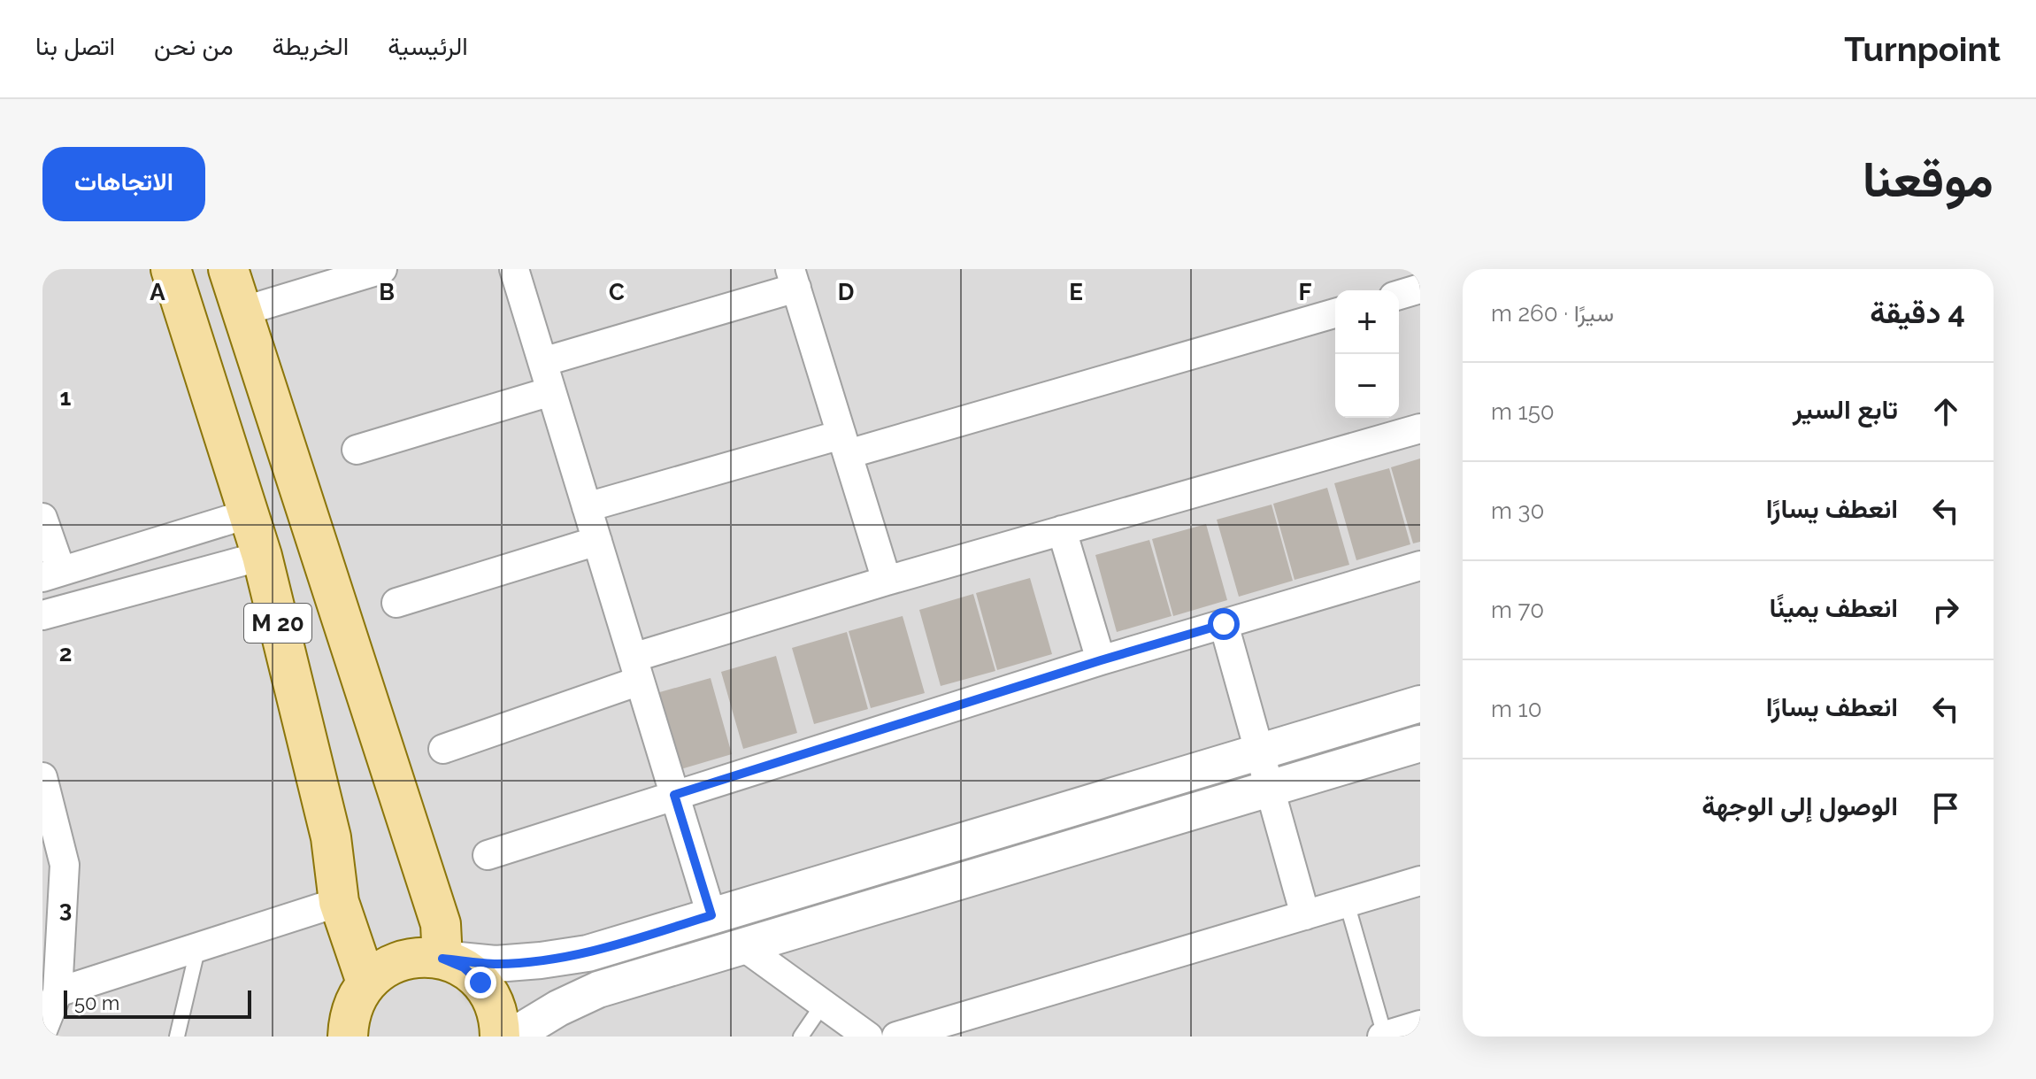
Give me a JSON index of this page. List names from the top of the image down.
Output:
{
  "streets": {
    "main road": ["M 20"]
  },
  "scale_bar": "50 m",
  "page": {
    "header": "Turnpoint",
    "nav": [
      "الرئيسية",
      "الخريطة",
      "من نحن",
      "اتصل بنا"
    ],
    "title": "موقعنا",
    "buttons": "الاتجاهات",
    "heading": ["4 دقيقة", "سيرًا · 260 m"],
    "map_buttons": ["+", "−"],
    "list": [
      ["تابع السير", "150 m"],
      ["انعطف يسارًا", "30 m"],
      ["انعطف يمينًا", "70 m"],
      ["انعطف يسارًا", "10 m"],
      "الوصول إلى الوجهة"
    ],
    "scale": "50 m"
  },
  "grid": {
    "columns": [
      "A",
      "B",
      "C",
      "D",
      "E",
      "F"
    ],
    "rows": ["1", "2", "3"]
  }
}
